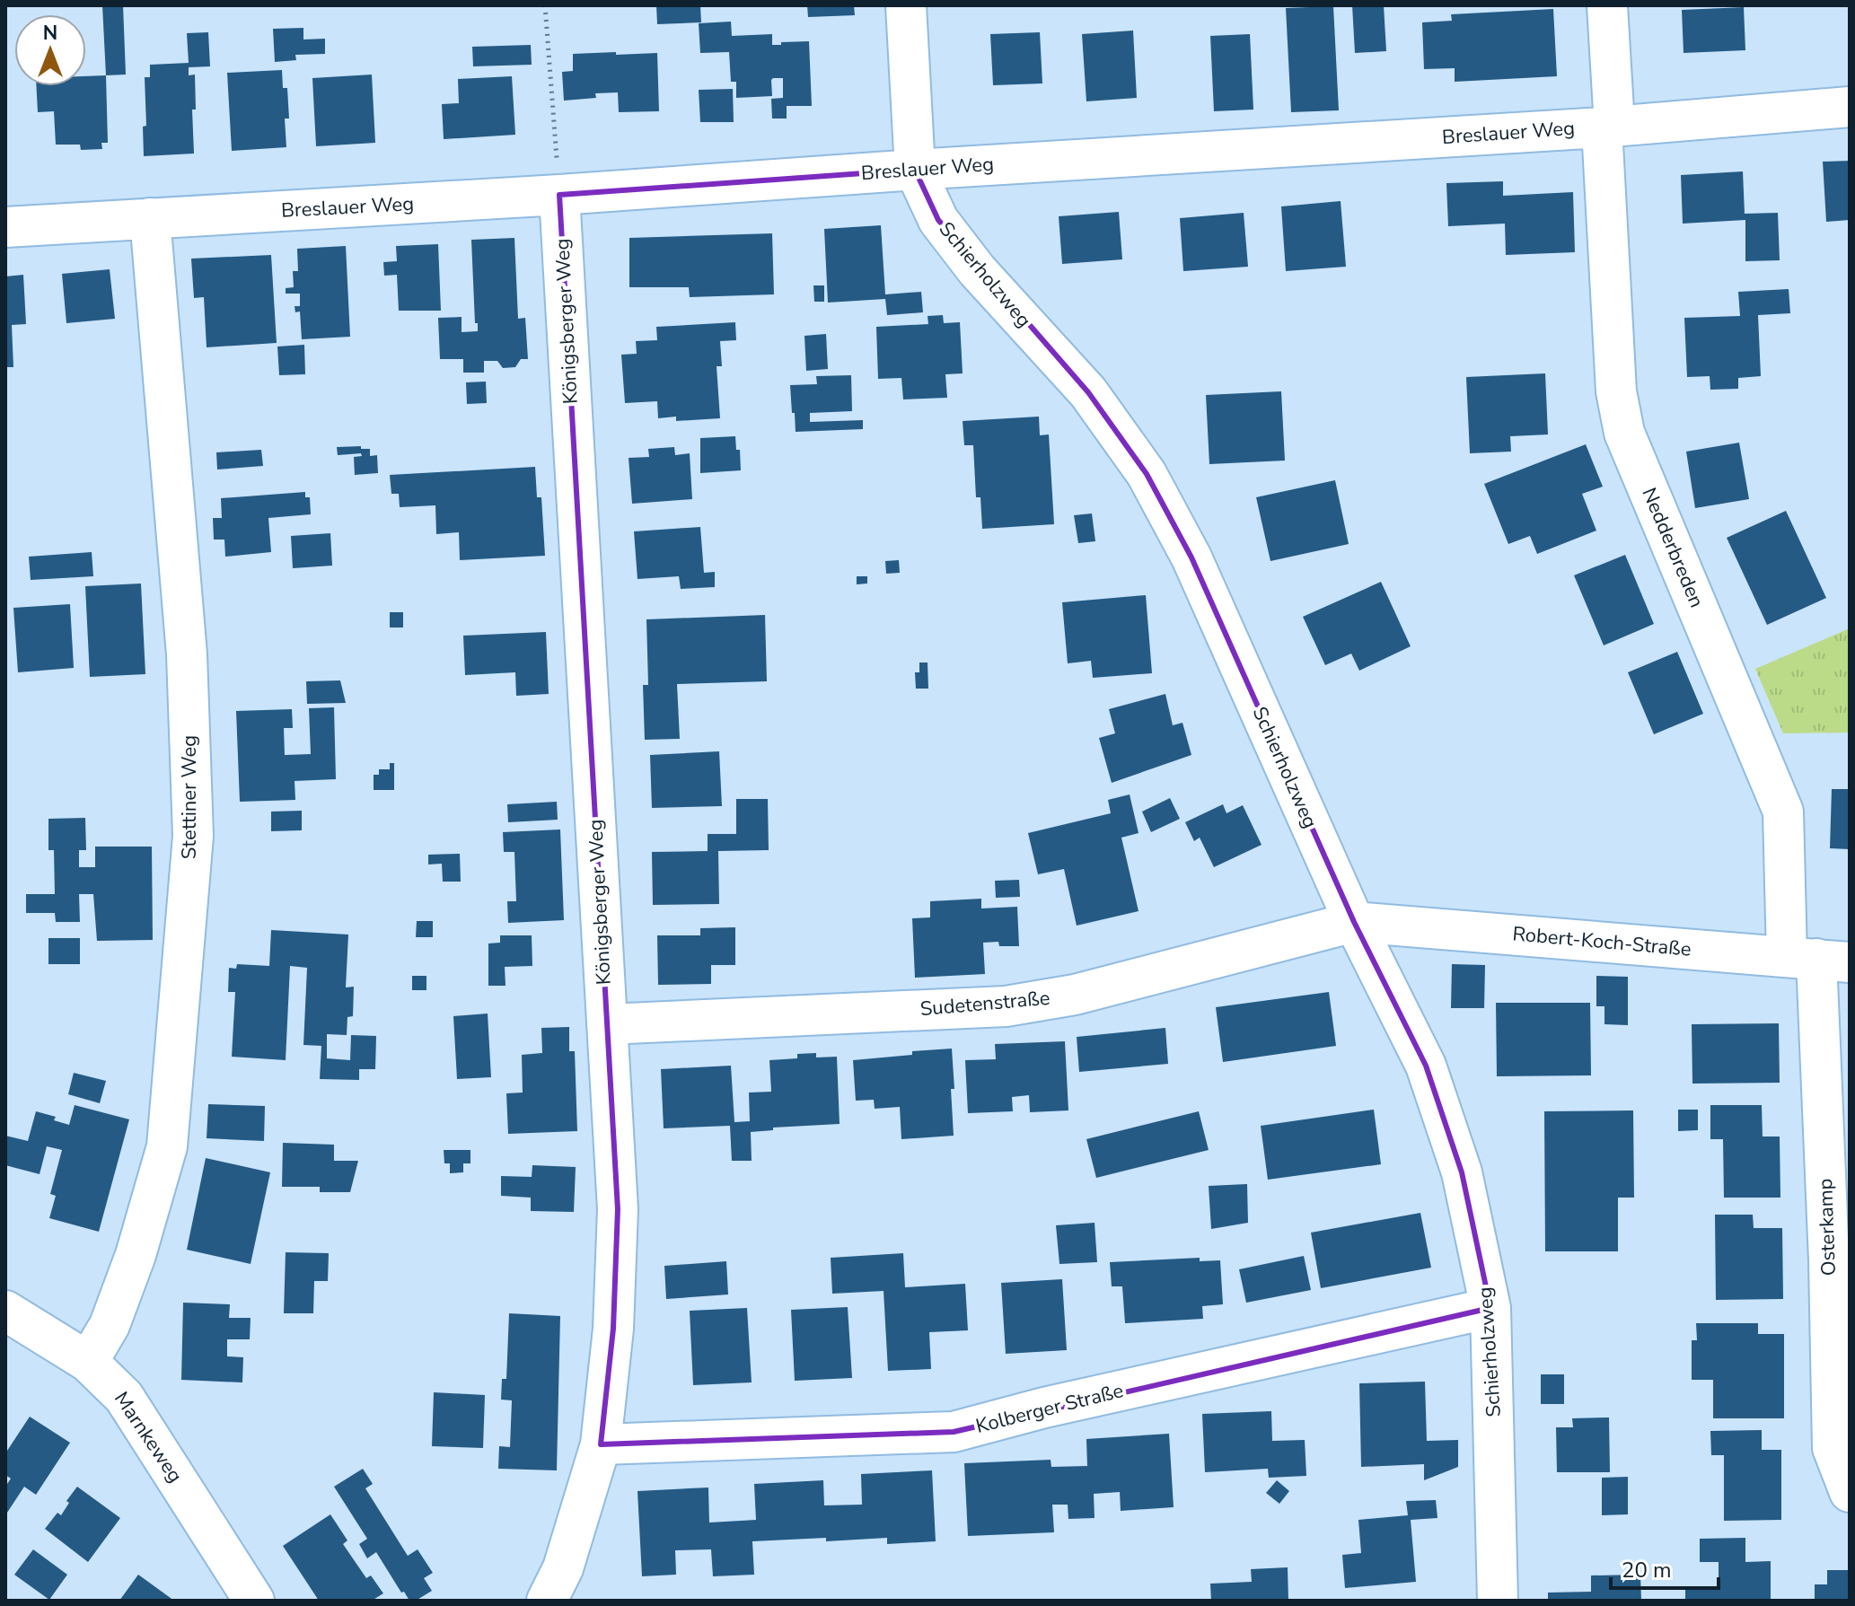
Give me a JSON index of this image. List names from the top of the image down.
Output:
{
  "streets": {
    "street": [
      "Breslauer Weg",
      "Schierholzweg",
      "Königsberger Weg",
      "Nedderbreden",
      "Stettiner Weg",
      "Robert-Koch-Straße",
      "Sudetenstraße",
      "Osterkamp",
      "Kolberger Straße",
      "Marnkeweg"
    ]
  },
  "crossings": [
    ["Breslauer Weg", "Schierholzweg"],
    ["Breslauer Weg", "Königsberger Weg"],
    ["Breslauer Weg", "Nedderbreden"],
    ["Breslauer Weg", "Stettiner Weg"],
    ["Schierholzweg", "Robert-Koch-Straße"],
    ["Schierholzweg", "Sudetenstraße"],
    ["Schierholzweg", "Kolberger Straße"],
    ["Königsberger Weg", "Sudetenstraße"],
    ["Königsberger Weg", "Kolberger Straße"],
    ["Nedderbreden", "Robert-Koch-Straße"],
    ["Nedderbreden", "Osterkamp"],
    ["Stettiner Weg", "Marnkeweg"],
    ["Robert-Koch-Straße", "Sudetenstraße"],
    ["Robert-Koch-Straße", "Osterkamp"]
  ],
  "scale_bar": "20 m",
  "north": "top"
}
